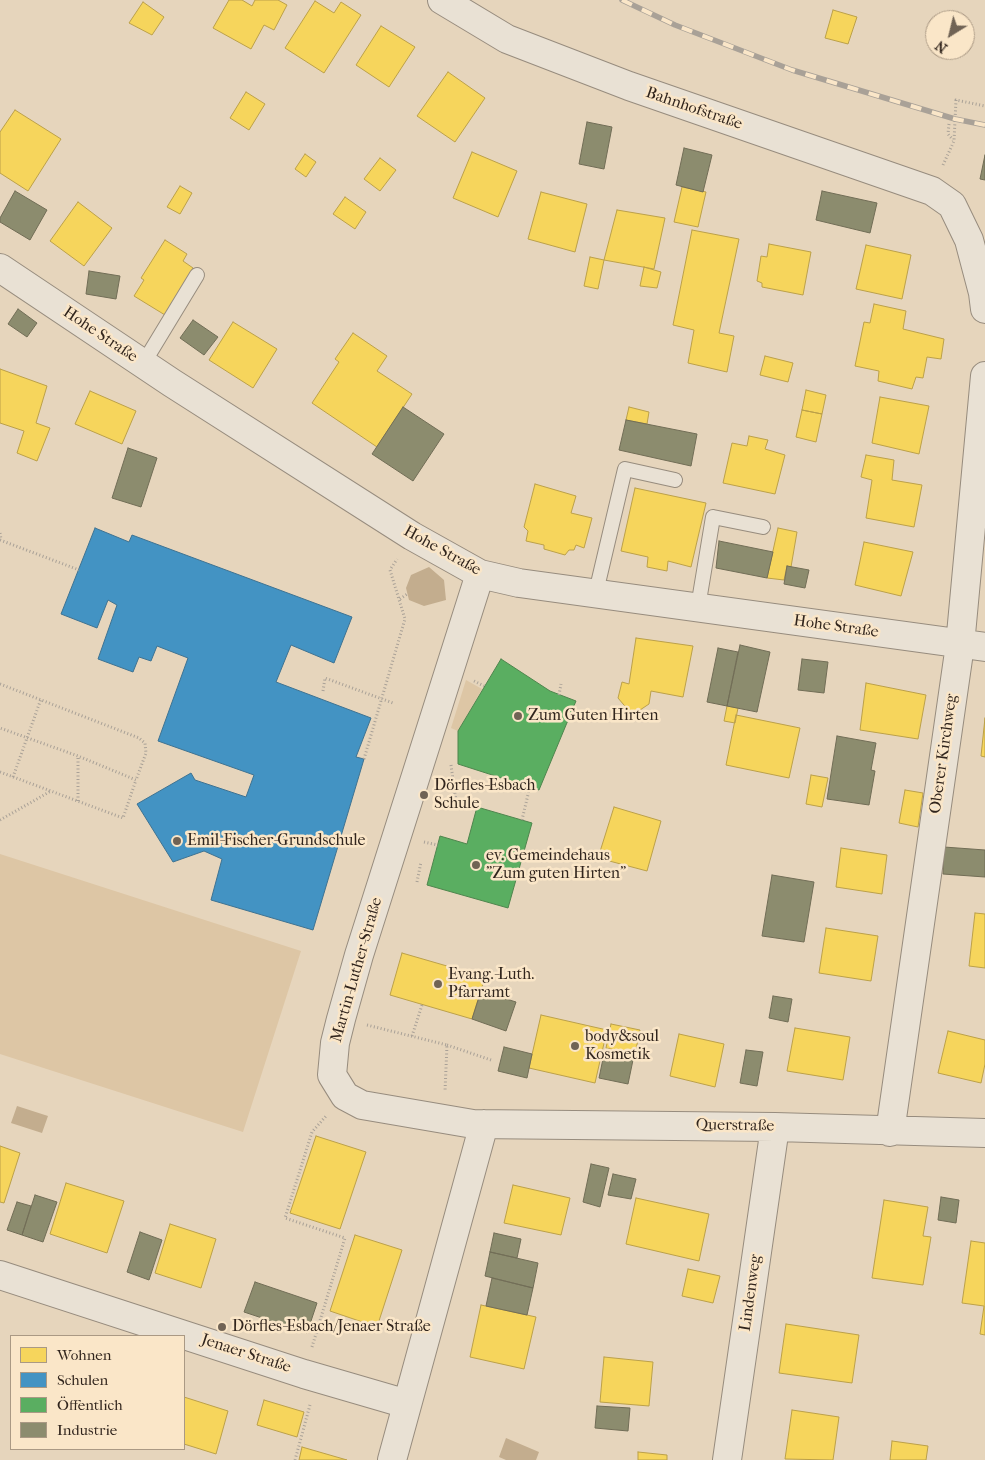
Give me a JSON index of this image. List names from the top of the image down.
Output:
{
  "streets": {
    "street": [
      "Bahnhofstraße",
      "Hohe Straße",
      "Oberer Kirchweg",
      "Martin-Luther-Straße",
      "Querstraße",
      "Lindenweg",
      "Jenaer Straße"
    ]
  },
  "crossings": [
    ["Hohe Straße", "Oberer Kirchweg"],
    ["Hohe Straße", "Martin-Luther-Straße"],
    ["Oberer Kirchweg", "Querstraße"],
    ["Querstraße", "Lindenweg"]
  ],
  "places": [
    "Zum Guten Hirten",
    "Dörfles-Esbach Schule",
    "Emil-Fischer-Grundschule",
    "ev. Gemeindehaus \"Zum guten Hirten\"",
    "Evang.-Luth. Pfarramt",
    "body&soul Kosmetik",
    "Dörfles-Esbach/Jenaer Straße"
  ],
  "legend": [
    "Wohnen",
    "Schulen",
    "Öffentlich",
    "Industrie"
  ],
  "north": "bottom left"
}
